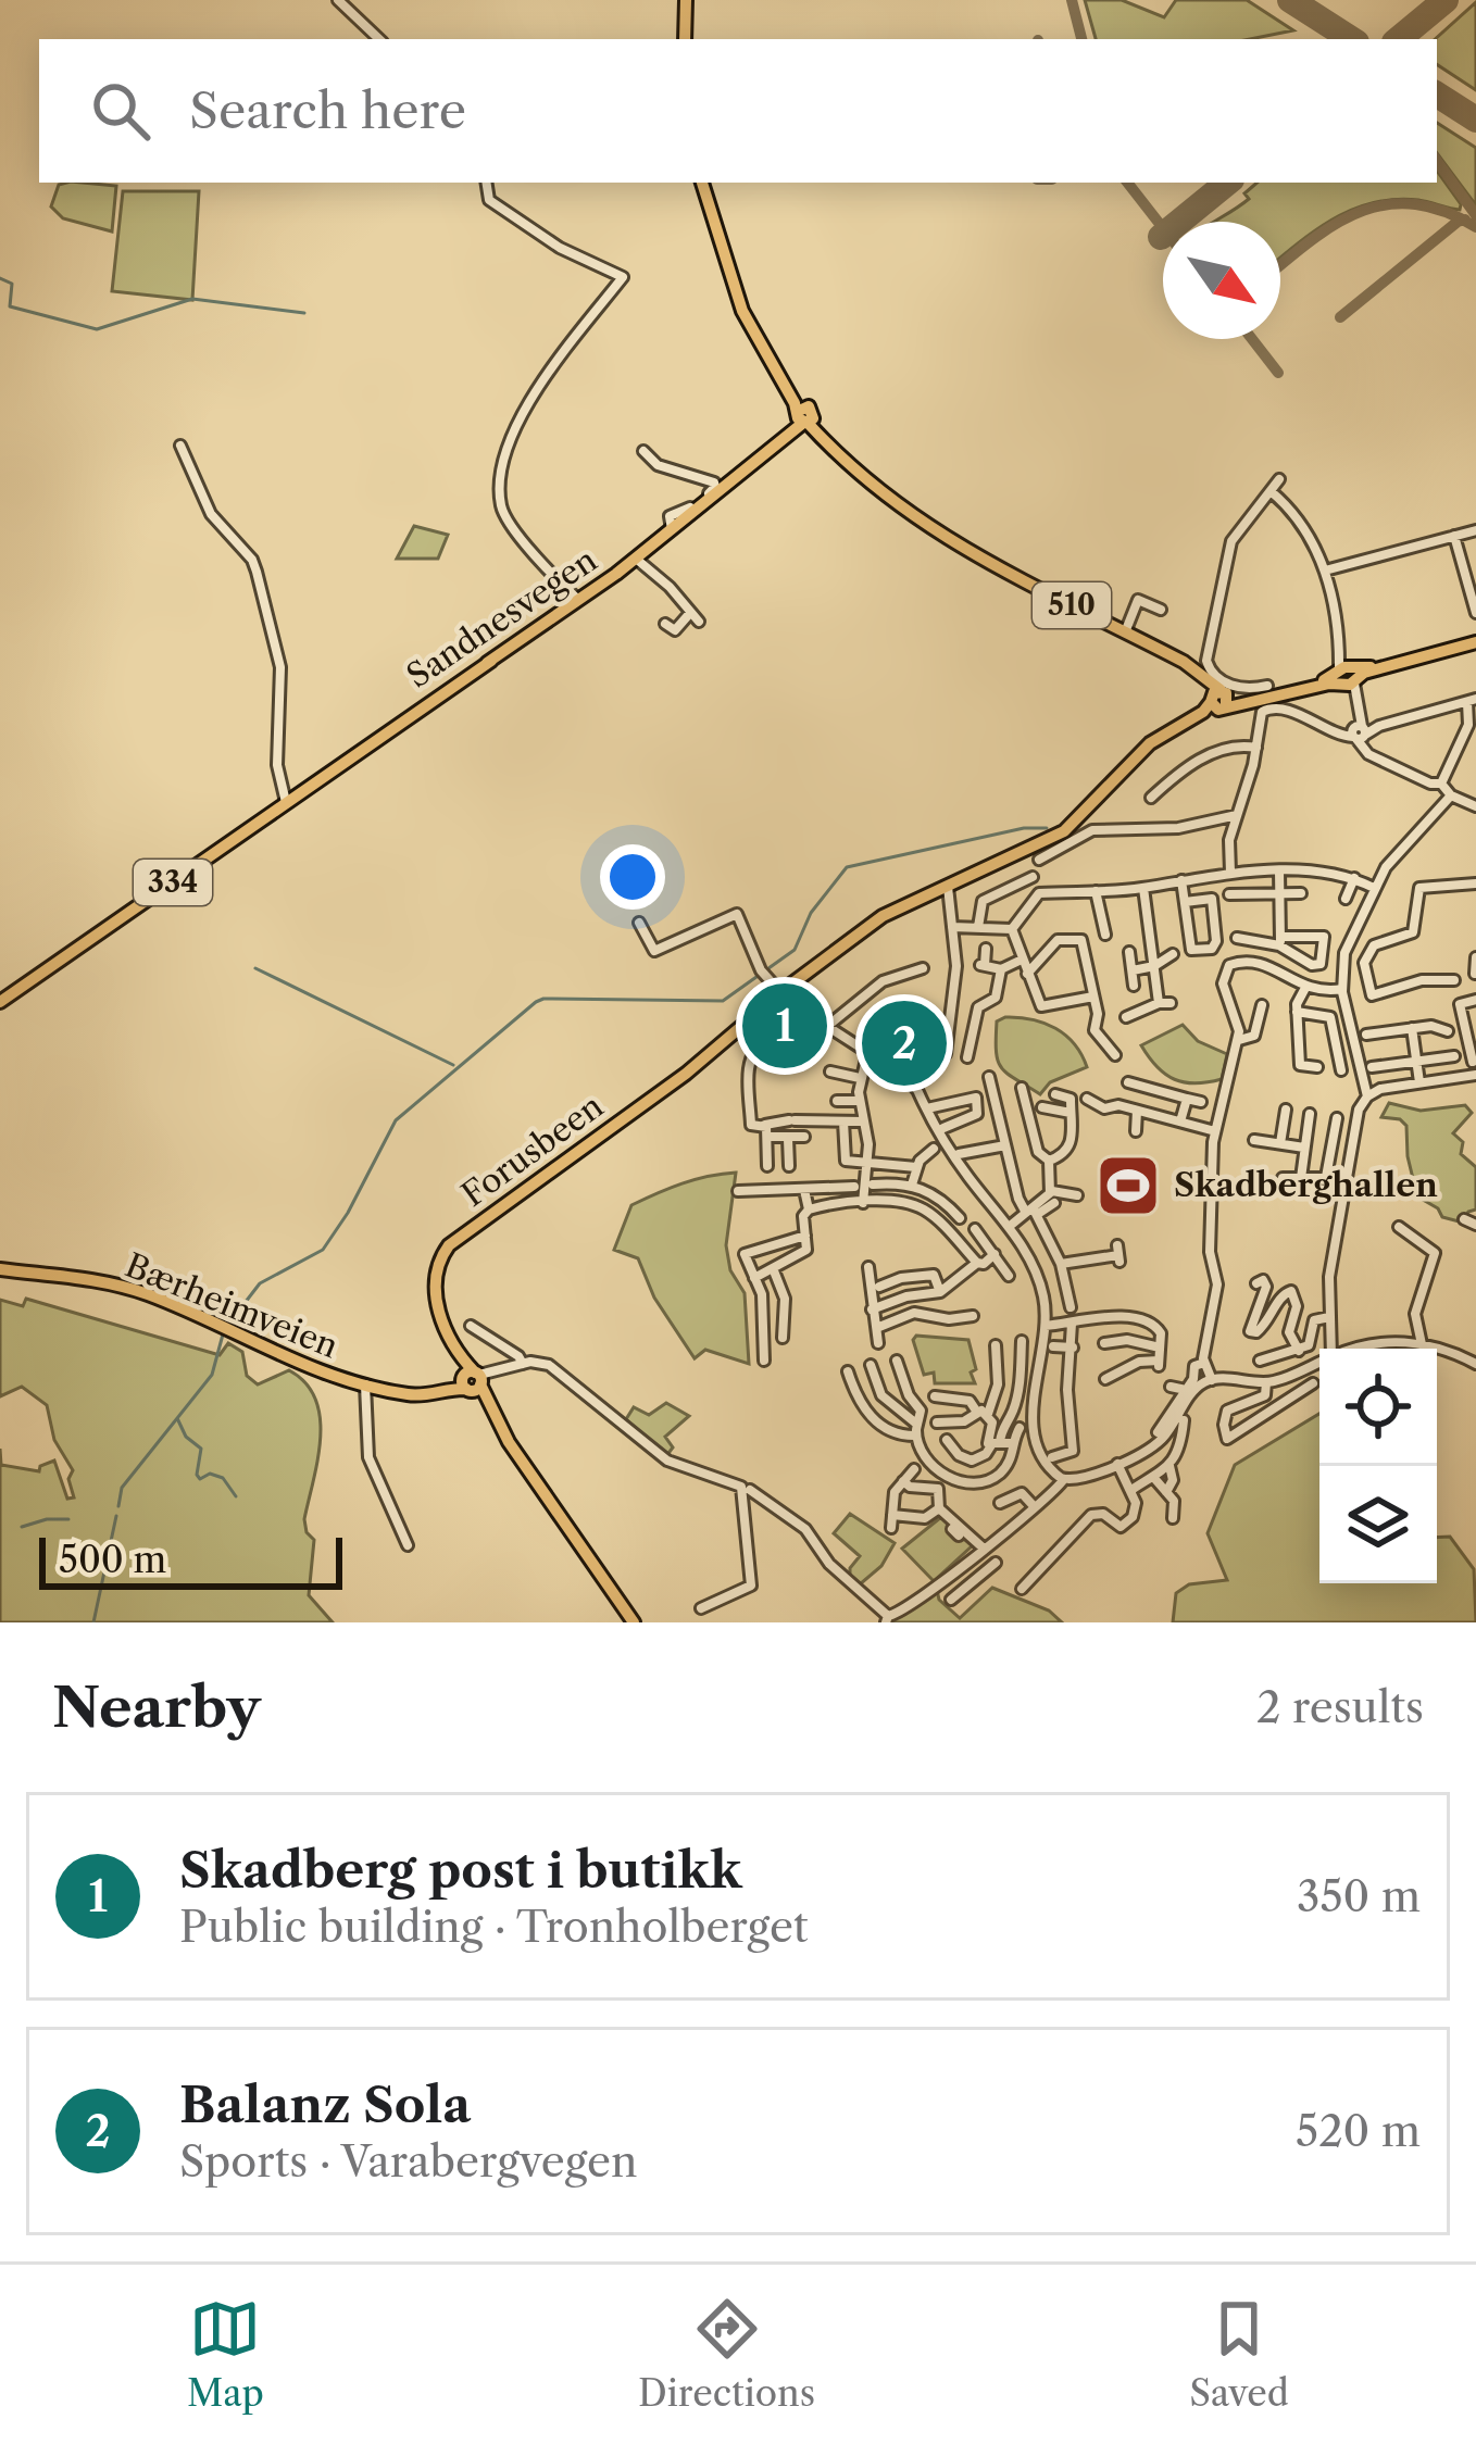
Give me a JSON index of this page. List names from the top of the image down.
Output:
{
  "streets": {
    "main road": [
      "510",
      "Sandnesvegen",
      "334",
      "Forusbeen",
      "Bærheimveien"
    ]
  },
  "crossings": [
    ["510", "Sandnesvegen"],
    ["510", "Forusbeen"],
    ["Sandnesvegen", "334"],
    ["Forusbeen", "Bærheimveien"]
  ],
  "places": {
    "sports": ["Skadberghallen"]
  },
  "scale_bar": "500 m",
  "north": "bottom right",
  "page": {
    "search": "Search here",
    "pins": ["1", "2"],
    "scale": "500 m",
    "heading": ["Nearby", "2 results"],
    "list": [
      {
        "mark": "1",
        "name": "Skadberg post i butikk",
        "note": "Public building · Tronholberget",
        "value": "350 m"
      },
      {
        "mark": "2",
        "name": "Balanz Sola",
        "note": "Sports · Varabergvegen",
        "value": "520 m"
      }
    ],
    "nav": ["Map", "Directions", "Saved"]
  }
}
